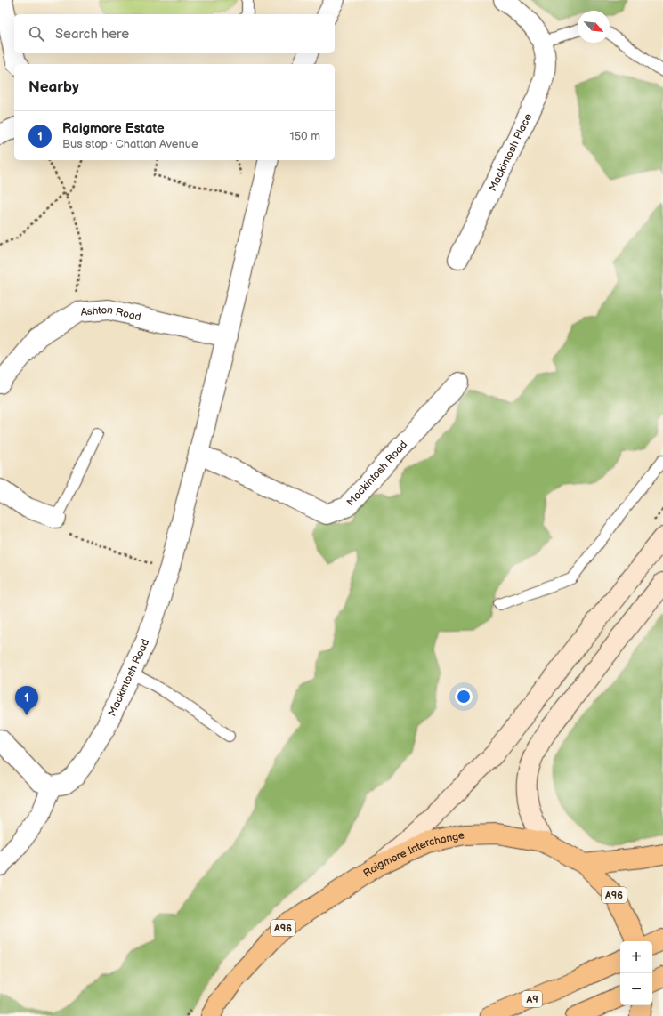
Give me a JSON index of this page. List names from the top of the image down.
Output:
{
  "streets": {
    "highway": ["Raigmore Interchange", "A96", "A9"],
    "street": ["Mackintosh Place", "Ashton Road", "Mackintosh Road"]
  },
  "crossings": [
    ["Ashton Road", "Mackintosh Road"]
  ],
  "north": "bottom right",
  "page": {
    "search": "Search here",
    "heading": "Nearby",
    "list": [
      {
        "mark": "1",
        "name": "Raigmore Estate",
        "note": "Bus stop · Chattan Avenue",
        "value": "150 m"
      }
    ],
    "pins": "1",
    "map_buttons": ["+", "−"]
  }
}
